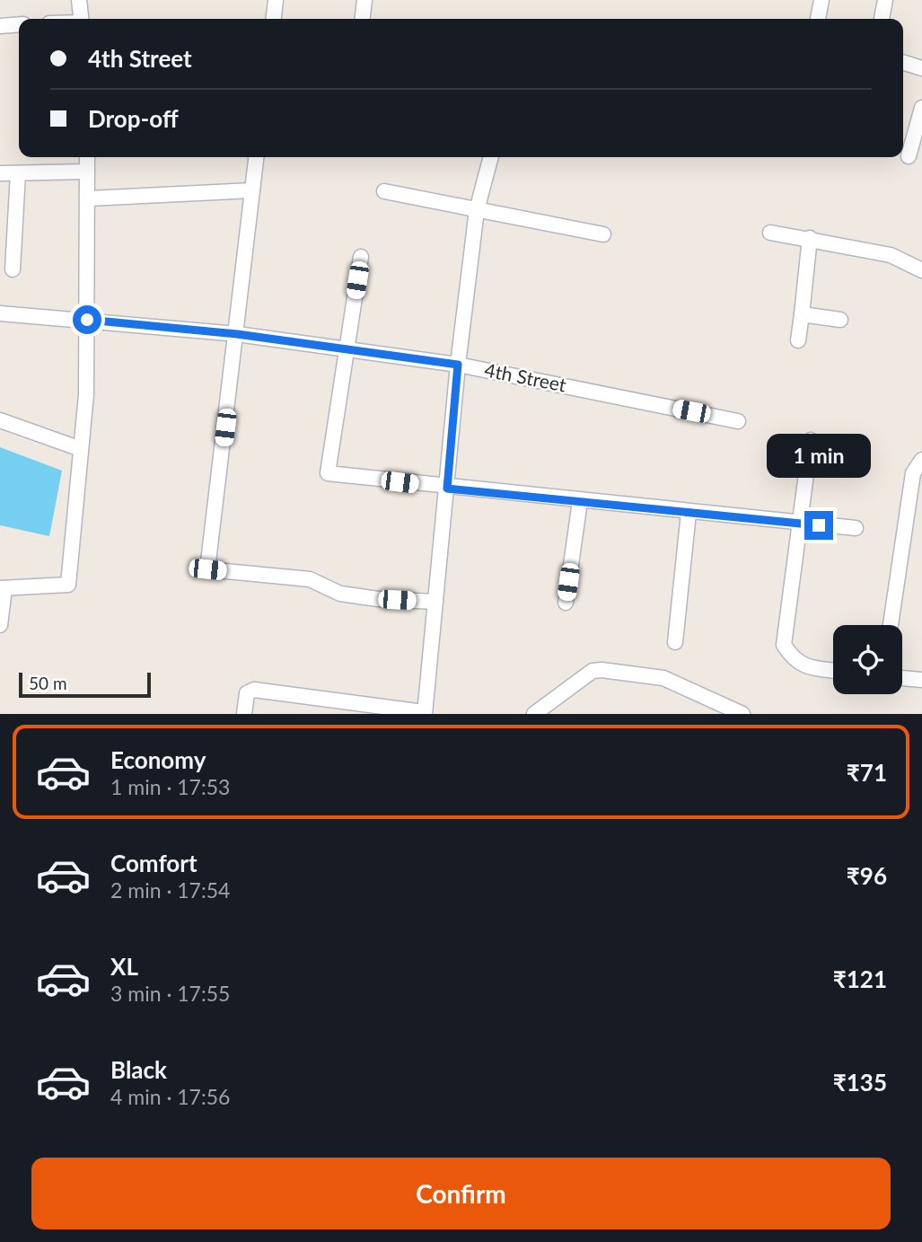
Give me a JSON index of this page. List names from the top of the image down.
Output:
{
  "streets": {
    "street": ["4th Street"]
  },
  "scale_bar": "50 m",
  "page": {
    "banner": ["4th Street", "Drop-off"],
    "bubble": "1 min",
    "scale": "50 m",
    "list": [
      {
        "name": "Economy",
        "note": "1 min · 17:53",
        "value": "₹71"
      },
      {
        "name": "Comfort",
        "note": "2 min · 17:54",
        "value": "₹96"
      },
      {
        "name": "XL",
        "note": "3 min · 17:55",
        "value": "₹121"
      },
      {
        "name": "Black",
        "note": "4 min · 17:56",
        "value": "₹135"
      }
    ],
    "buttons": "Confirm"
  }
}
